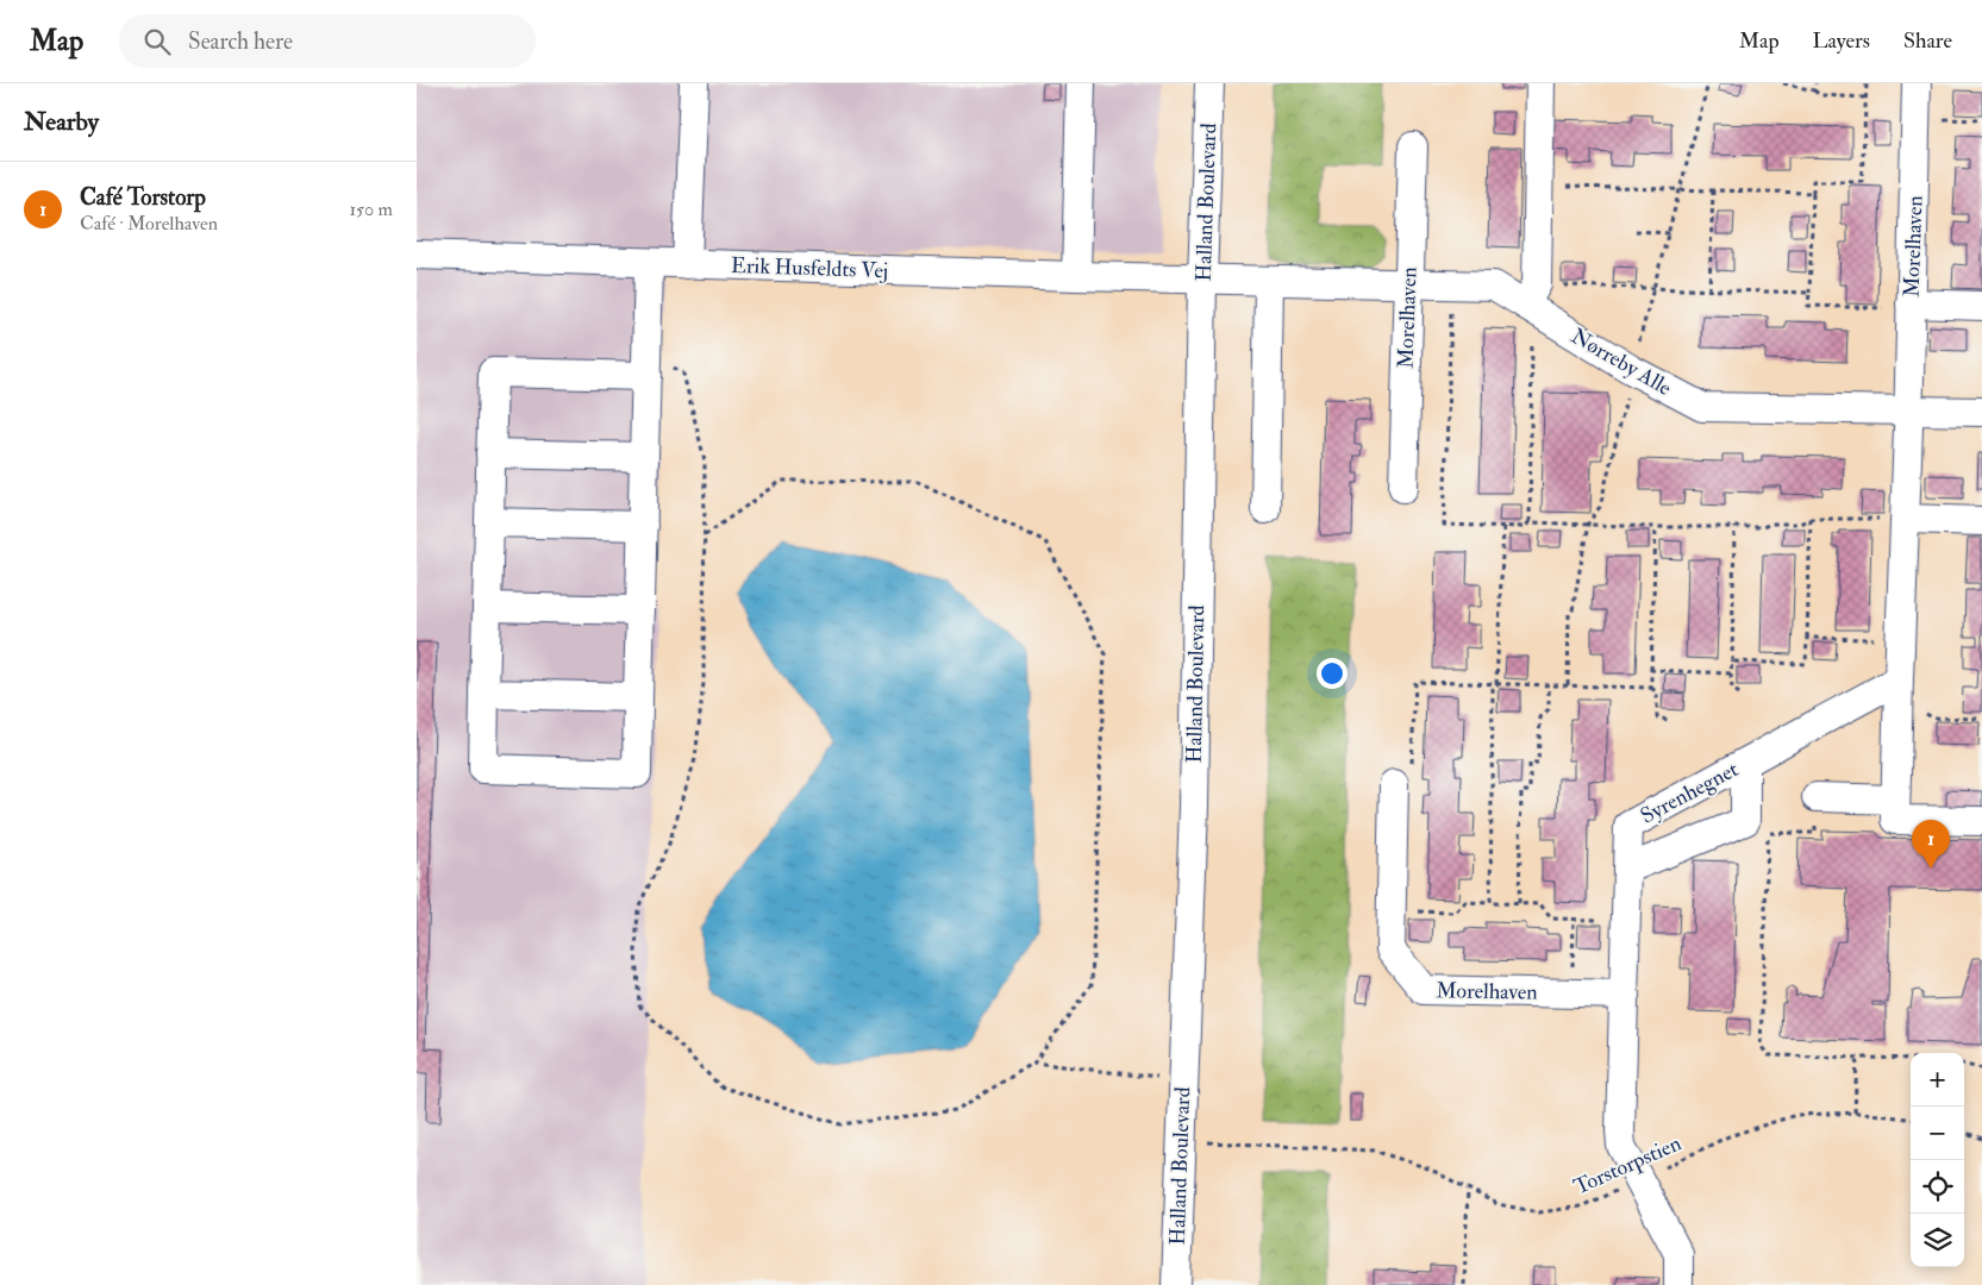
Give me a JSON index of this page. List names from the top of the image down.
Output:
{
  "streets": {
    "street": [
      "Halland Boulevard",
      "Morelhaven",
      "Erik Husfeldts Vej",
      "Nørreby Alle",
      "Syrenhegnet"
    ],
    "path": ["Torstorpstien"]
  },
  "crossings": [
    ["Halland Boulevard", "Erik Husfeldts Vej"],
    ["Halland Boulevard", "Nørreby Alle"],
    ["Halland Boulevard", "Torstorpstien"],
    ["Morelhaven", "Nørreby Alle"],
    ["Morelhaven", "Syrenhegnet"],
    ["Erik Husfeldts Vej", "Nørreby Alle"],
    ["Syrenhegnet", "Torstorpstien"]
  ],
  "page": {
    "header": "Map",
    "search": "Search here",
    "nav": ["Map", "Layers", "Share"],
    "heading": "Nearby",
    "list": [
      {
        "mark": "1",
        "name": "Café Torstorp",
        "note": "Café · Morelhaven",
        "value": "150 m"
      }
    ],
    "pins": "1",
    "map_buttons": ["+", "−"]
  }
}
